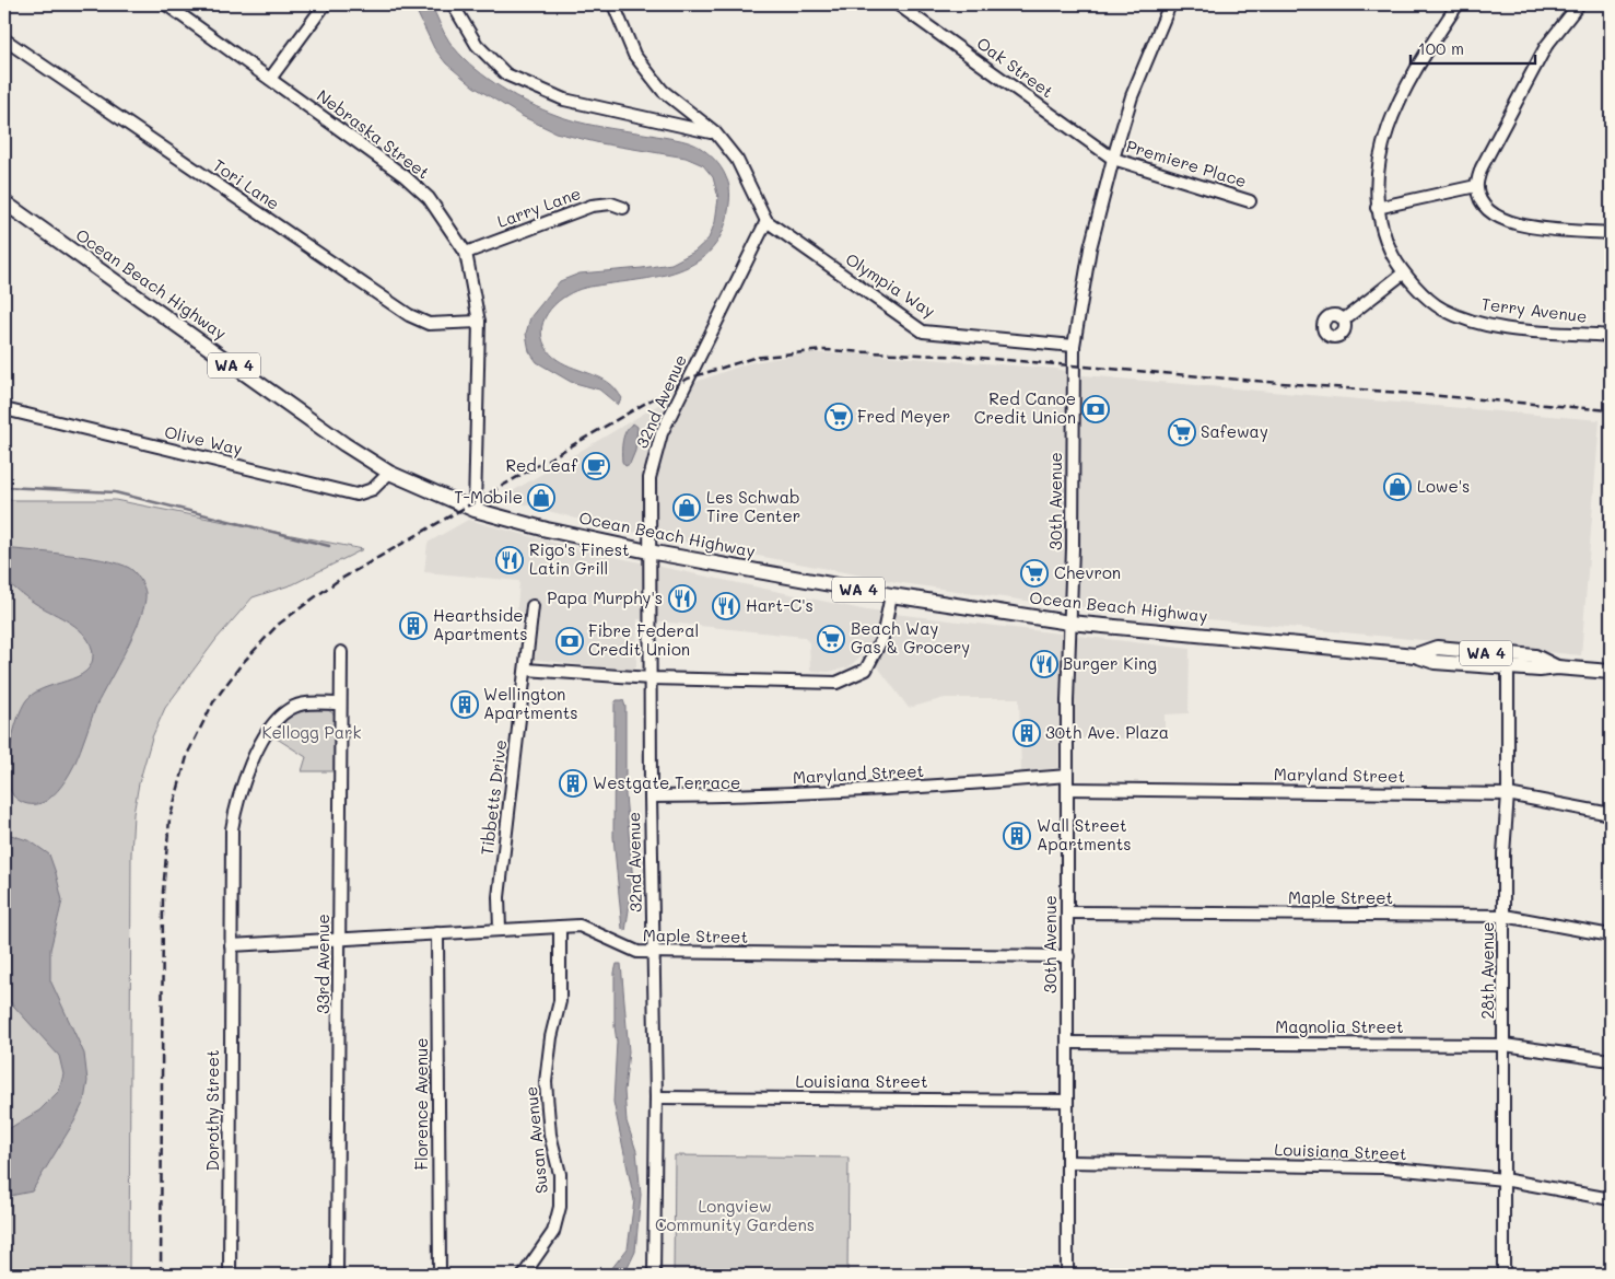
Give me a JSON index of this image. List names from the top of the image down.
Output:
{
  "streets": {
    "main road": ["Ocean Beach Highway", "WA 4"],
    "street": [
      "Oak Street",
      "Nebraska Street",
      "Premiere Place",
      "Tori Lane",
      "Larry Lane",
      "Olympia Way",
      "Terry Avenue",
      "32nd Avenue",
      "Olive Way",
      "30th Avenue",
      "Maryland Street",
      "Tibbetts Drive",
      "Maple Street",
      "33rd Avenue",
      "28th Avenue",
      "Magnolia Street",
      "Louisiana Street",
      "Florence Avenue",
      "Dorothy Street",
      "Susan Avenue"
    ]
  },
  "crossings": [
    ["Oak Street", "Premiere Place"],
    ["Oak Street", "30th Avenue"],
    ["Nebraska Street", "Tori Lane"],
    ["Nebraska Street", "Larry Lane"],
    ["Nebraska Street", "Ocean Beach Highway"],
    ["Premiere Place", "30th Avenue"],
    ["Ocean Beach Highway", "32nd Avenue"],
    ["Ocean Beach Highway", "Olive Way"],
    ["Ocean Beach Highway", "30th Avenue"],
    ["Ocean Beach Highway", "28th Avenue"],
    ["Olympia Way", "32nd Avenue"],
    ["Olympia Way", "30th Avenue"],
    ["32nd Avenue", "Maryland Street"],
    ["32nd Avenue", "Maple Street"],
    ["32nd Avenue", "Louisiana Street"],
    ["30th Avenue", "Maryland Street"],
    ["30th Avenue", "Maple Street"],
    ["30th Avenue", "Magnolia Street"],
    ["30th Avenue", "Louisiana Street"],
    ["Maryland Street", "28th Avenue"],
    ["Tibbetts Drive", "Maple Street"],
    ["Maple Street", "33rd Avenue"],
    ["Maple Street", "28th Avenue"],
    ["Maple Street", "Florence Avenue"],
    ["Maple Street", "Dorothy Street"],
    ["Maple Street", "Susan Avenue"],
    ["33rd Avenue", "Dorothy Street"],
    ["28th Avenue", "Magnolia Street"],
    ["28th Avenue", "Louisiana Street"]
  ],
  "parks": ["Kellogg Park", "Longview Community Gardens"],
  "places": {
    "bank": ["Red Canoe Credit Union", "Fibre Federal Credit Union"],
    "supermarket": [
      "Fred Meyer",
      "Safeway",
      "Chevron",
      "Beach Way Gas & Grocery"
    ],
    "cafe": ["Red Leaf"],
    "shop": ["Lowe's", "T-Mobile", "Les Schwab Tire Center"],
    "restaurant": [
      "Rigo's Finest Latin Grill",
      "Papa Murphy's",
      "Hart-C's",
      "Burger King"
    ],
    "building": [
      "Hearthside Apartments",
      "Wellington Apartments",
      "30th Ave. Plaza",
      "Westgate Terrace",
      "Wall Street Apartments"
    ]
  },
  "scale_bar": "100 m"
}
